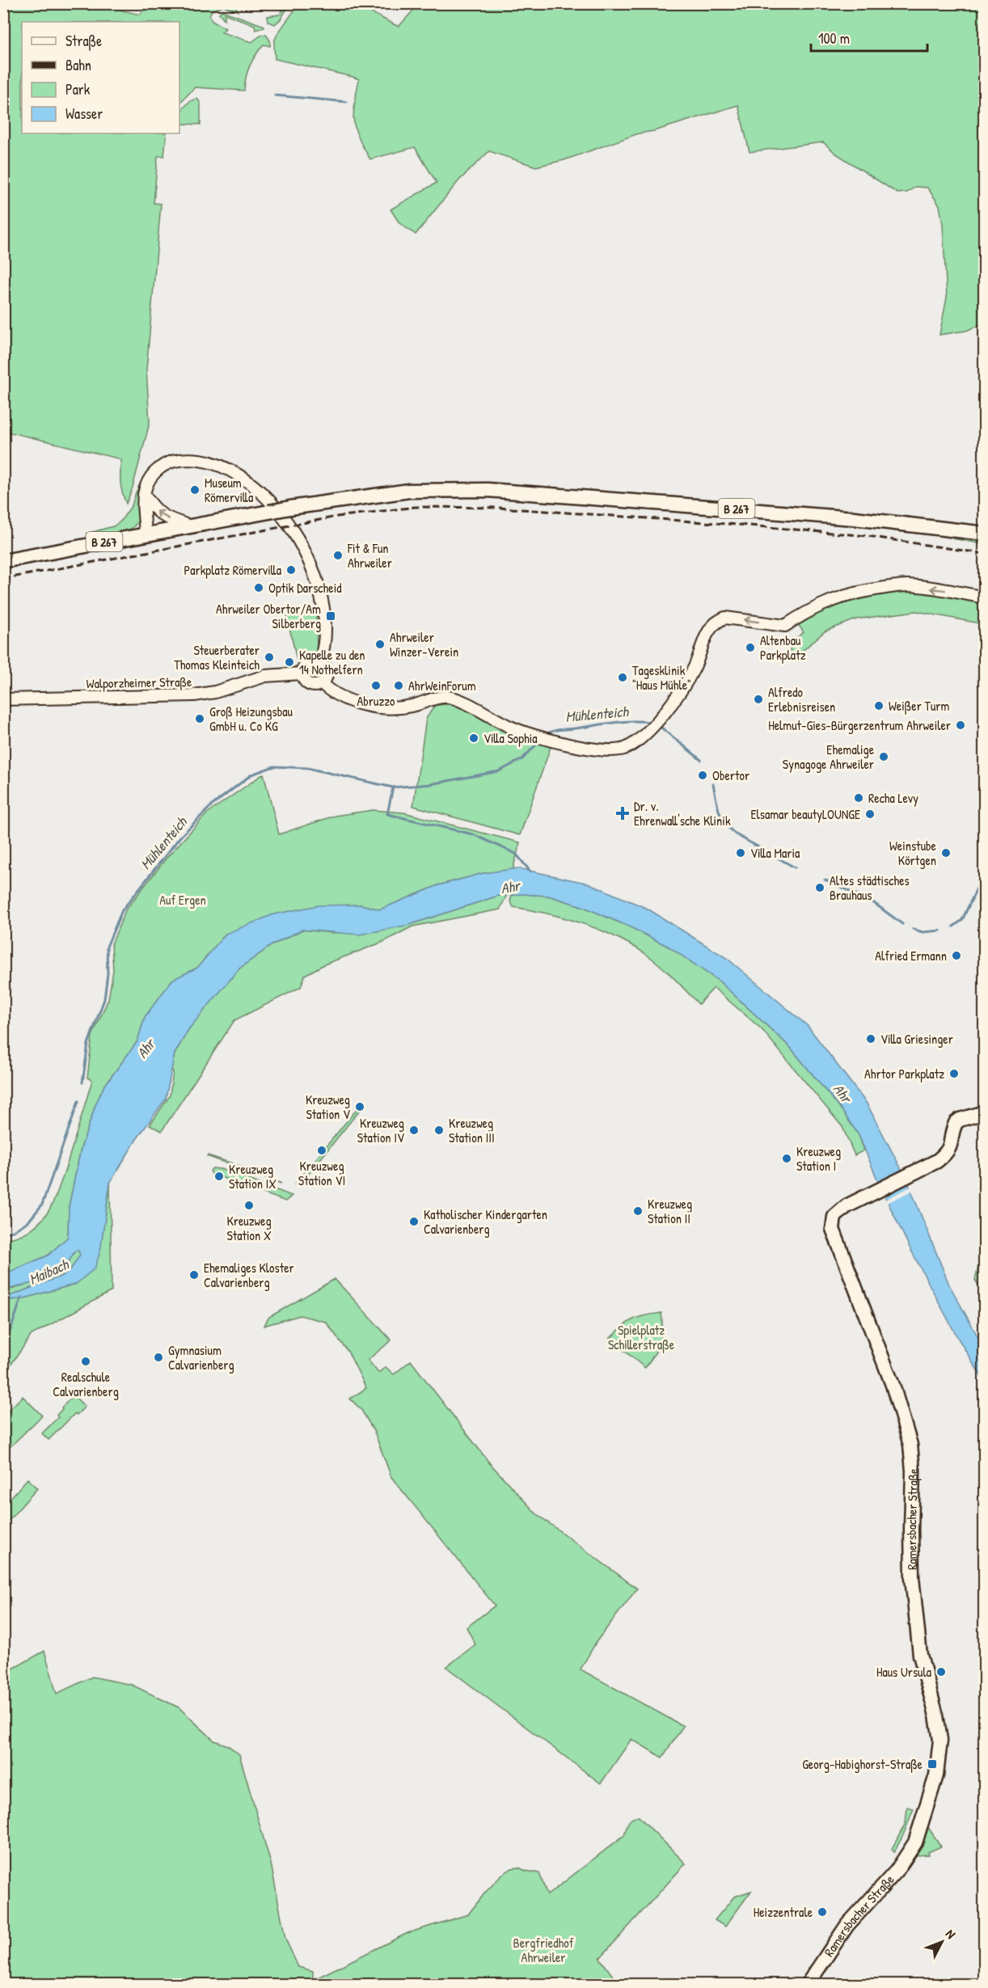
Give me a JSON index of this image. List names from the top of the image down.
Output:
{
  "streets": {
    "main road": ["B 267", "Ramersbacher Straße"],
    "street": ["Walporzheimer Straße"]
  },
  "water": ["Mühlenteich", "Ahr", "Maibach"],
  "parks": ["Auf Ergen", "Spielplatz Schillerstraße", "Bergfriedhof Ahrweiler"],
  "places": {
    "other": [
      "Museum Römervilla",
      "Fit & Fun Ahrweiler",
      "Parkplatz Römervilla",
      "Optik Darscheid",
      "Ahrweiler Winzer-Verein",
      "Altenbau Parkplatz",
      "Steuerberater Thomas Kleinteich",
      "Kapelle zu den 14 Nothelfern",
      "Tagesklinik \"Haus Mühle\"",
      "Abruzzo",
      "AhrWeinForum",
      "Alfredo Erlebnisreisen",
      "Weißer Turm",
      "Groß Heizungsbau GmbH u. Co KG",
      "Helmut-Gies-Bürgerzentrum Ahrweiler",
      "Villa Sophia",
      "Ehemalige Synagoge Ahrweiler",
      "Obertor",
      "Recha Levy",
      "Elsamar beautyLOUNGE",
      "Villa Maria",
      "Weinstube Körtgen",
      "Altes städtisches Brauhaus",
      "Alfried Ermann",
      "Villa Griesinger",
      "Ahrtor Parkplatz",
      "Kreuzweg Station V",
      "Kreuzweg Station IV",
      "Kreuzweg Station III",
      "Kreuzweg Station VI",
      "Kreuzweg Station I",
      "Kreuzweg Station IX",
      "Kreuzweg Station X",
      "Kreuzweg Station II",
      "Katholischer Kindergarten Calvarienberg",
      "Ehemaliges Kloster Calvarienberg",
      "Gymnasium Calvarienberg",
      "Realschule Calvarienberg",
      "Haus Ursula",
      "Heizzentrale"
    ],
    "transit": ["Ahrweiler Obertor/Am Silberberg", "Georg-Habighorst-Straße"],
    "health": ["Dr. v. Ehrenwall'sche Klinik"]
  },
  "legend": [
    "Straße",
    "Bahn",
    "Park",
    "Wasser"
  ],
  "scale_bar": "100 m",
  "north": "top right"
}
